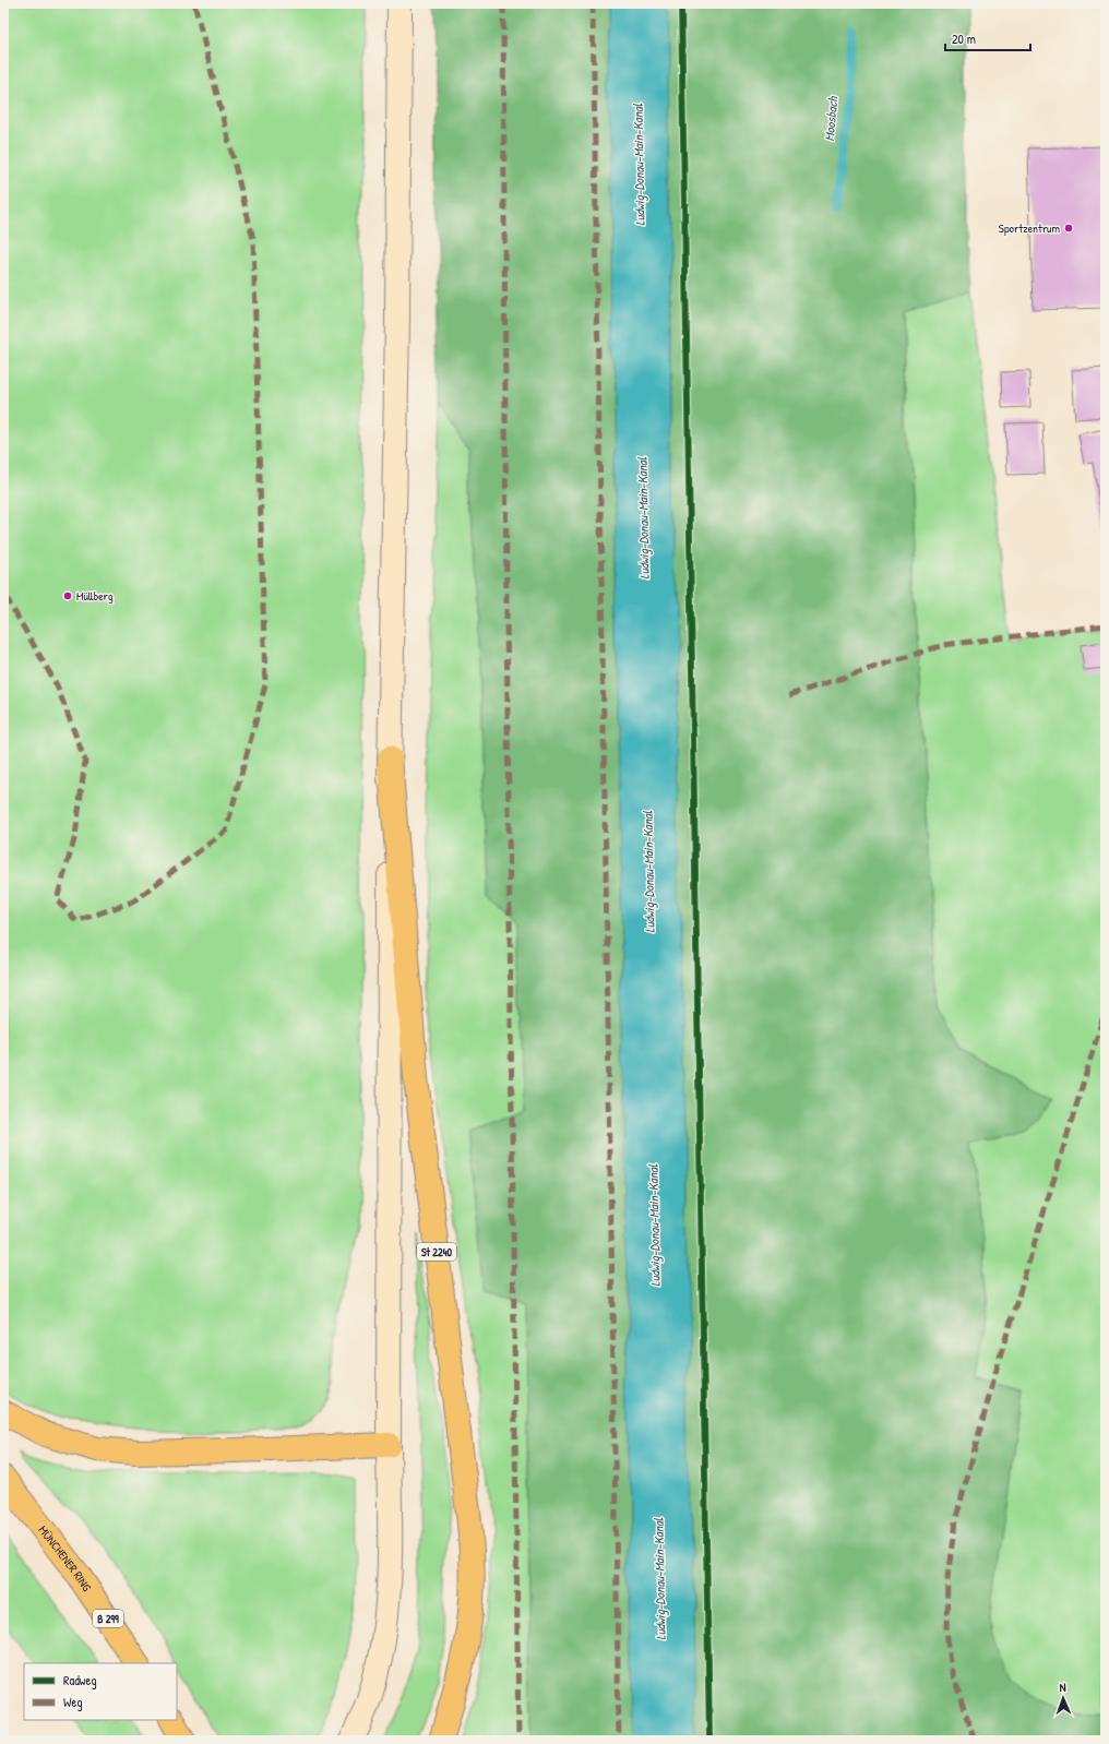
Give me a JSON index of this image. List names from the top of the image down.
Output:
{
  "streets": {
    "main road": ["St 2240", "MÜNCHENER RING", "B 299"]
  },
  "water": ["Moosbach", "Ludwig-Donau-Main-Kanal"],
  "places": ["Sportzentrum", "Müllberg"],
  "legend": ["Radweg", "Weg"],
  "scale_bar": "20 m",
  "north": "top"
}
